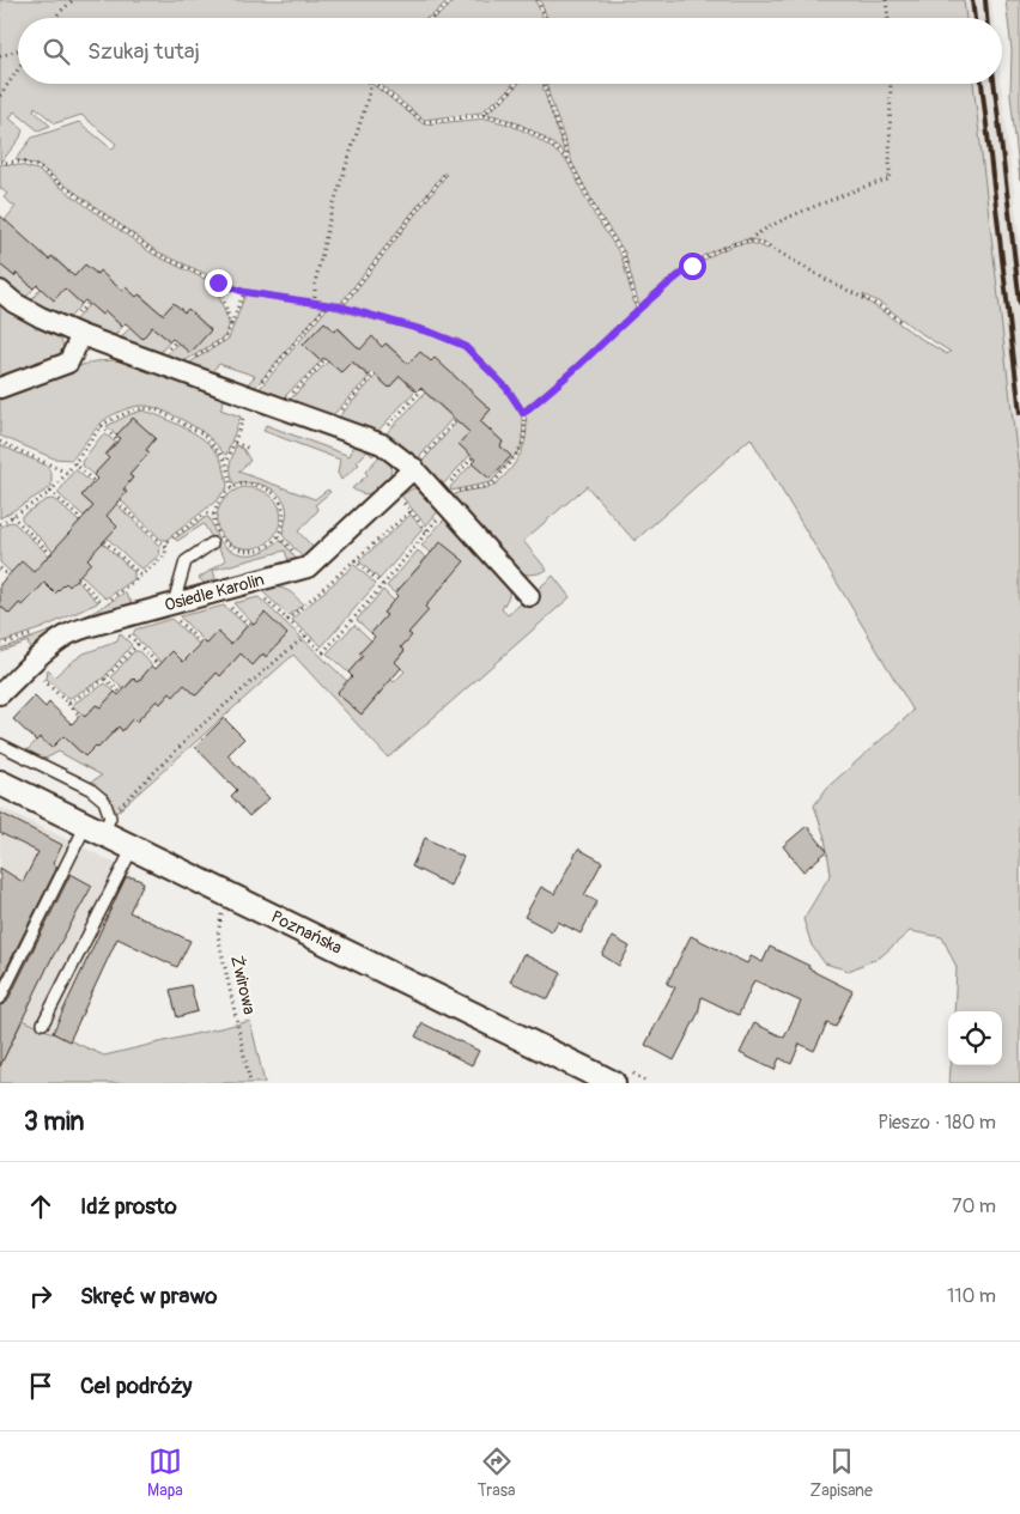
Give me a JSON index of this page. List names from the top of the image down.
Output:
{
  "streets": {
    "street": ["Osiedle Karolin", "Poznańska"],
    "path": ["Żwirowa"]
  },
  "crossings": [
    ["Poznańska", "Żwirowa"]
  ],
  "page": {
    "search": "Szukaj tutaj",
    "heading": ["3 min", "Pieszo · 180 m"],
    "list": [
      ["Idź prosto", "70 m"],
      ["Skręć w prawo", "110 m"],
      "Cel podróży"
    ],
    "nav": ["Mapa", "Trasa", "Zapisane"]
  }
}
